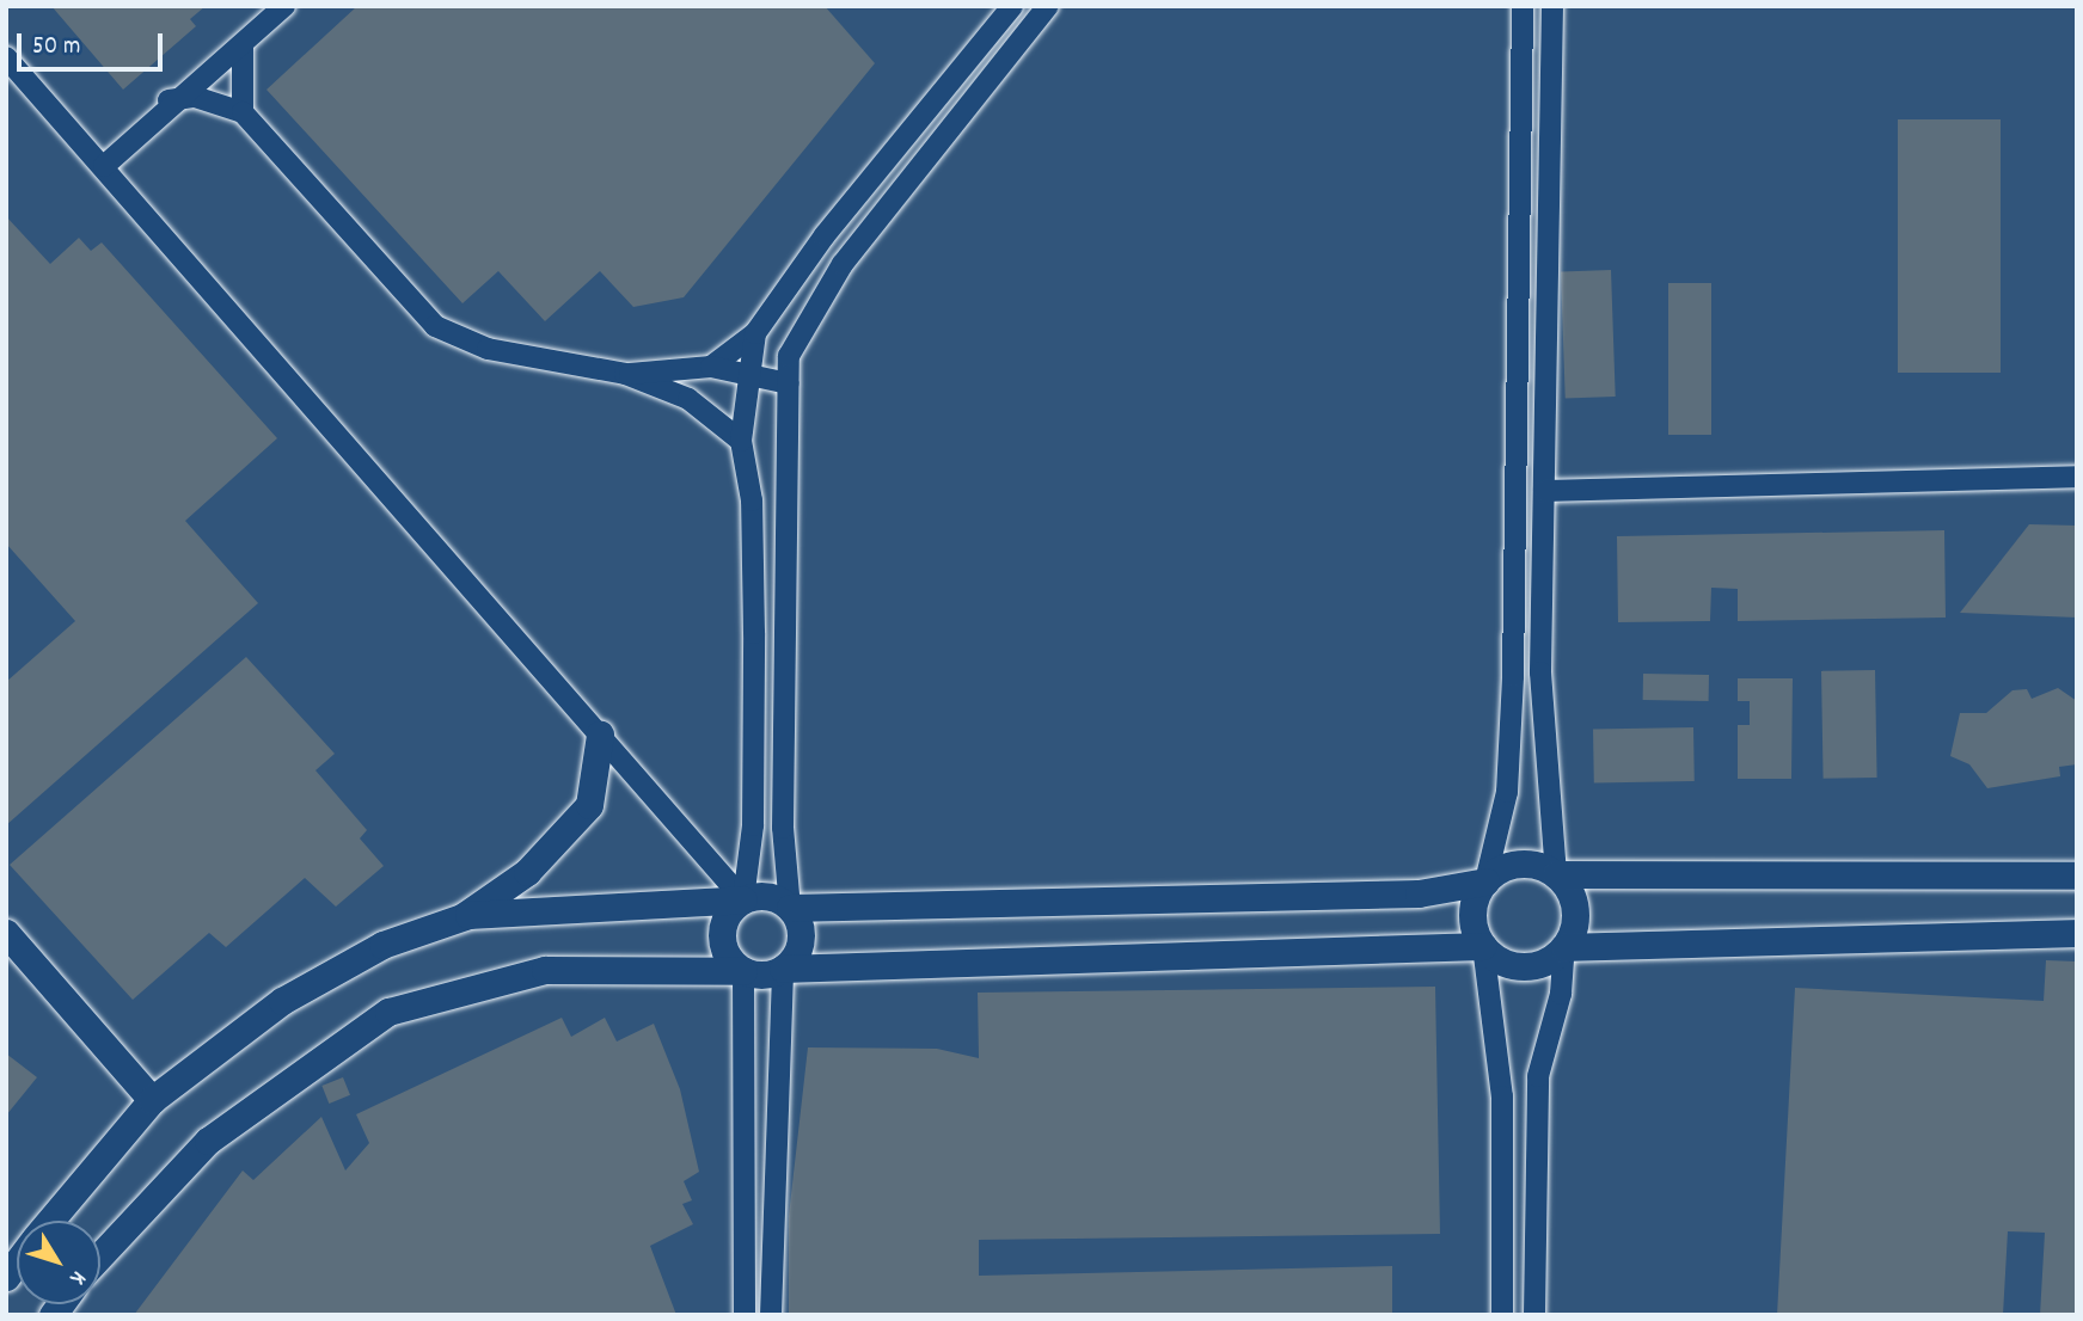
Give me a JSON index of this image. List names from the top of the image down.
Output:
{
  "scale_bar": "50 m",
  "north": "bottom right"
}
